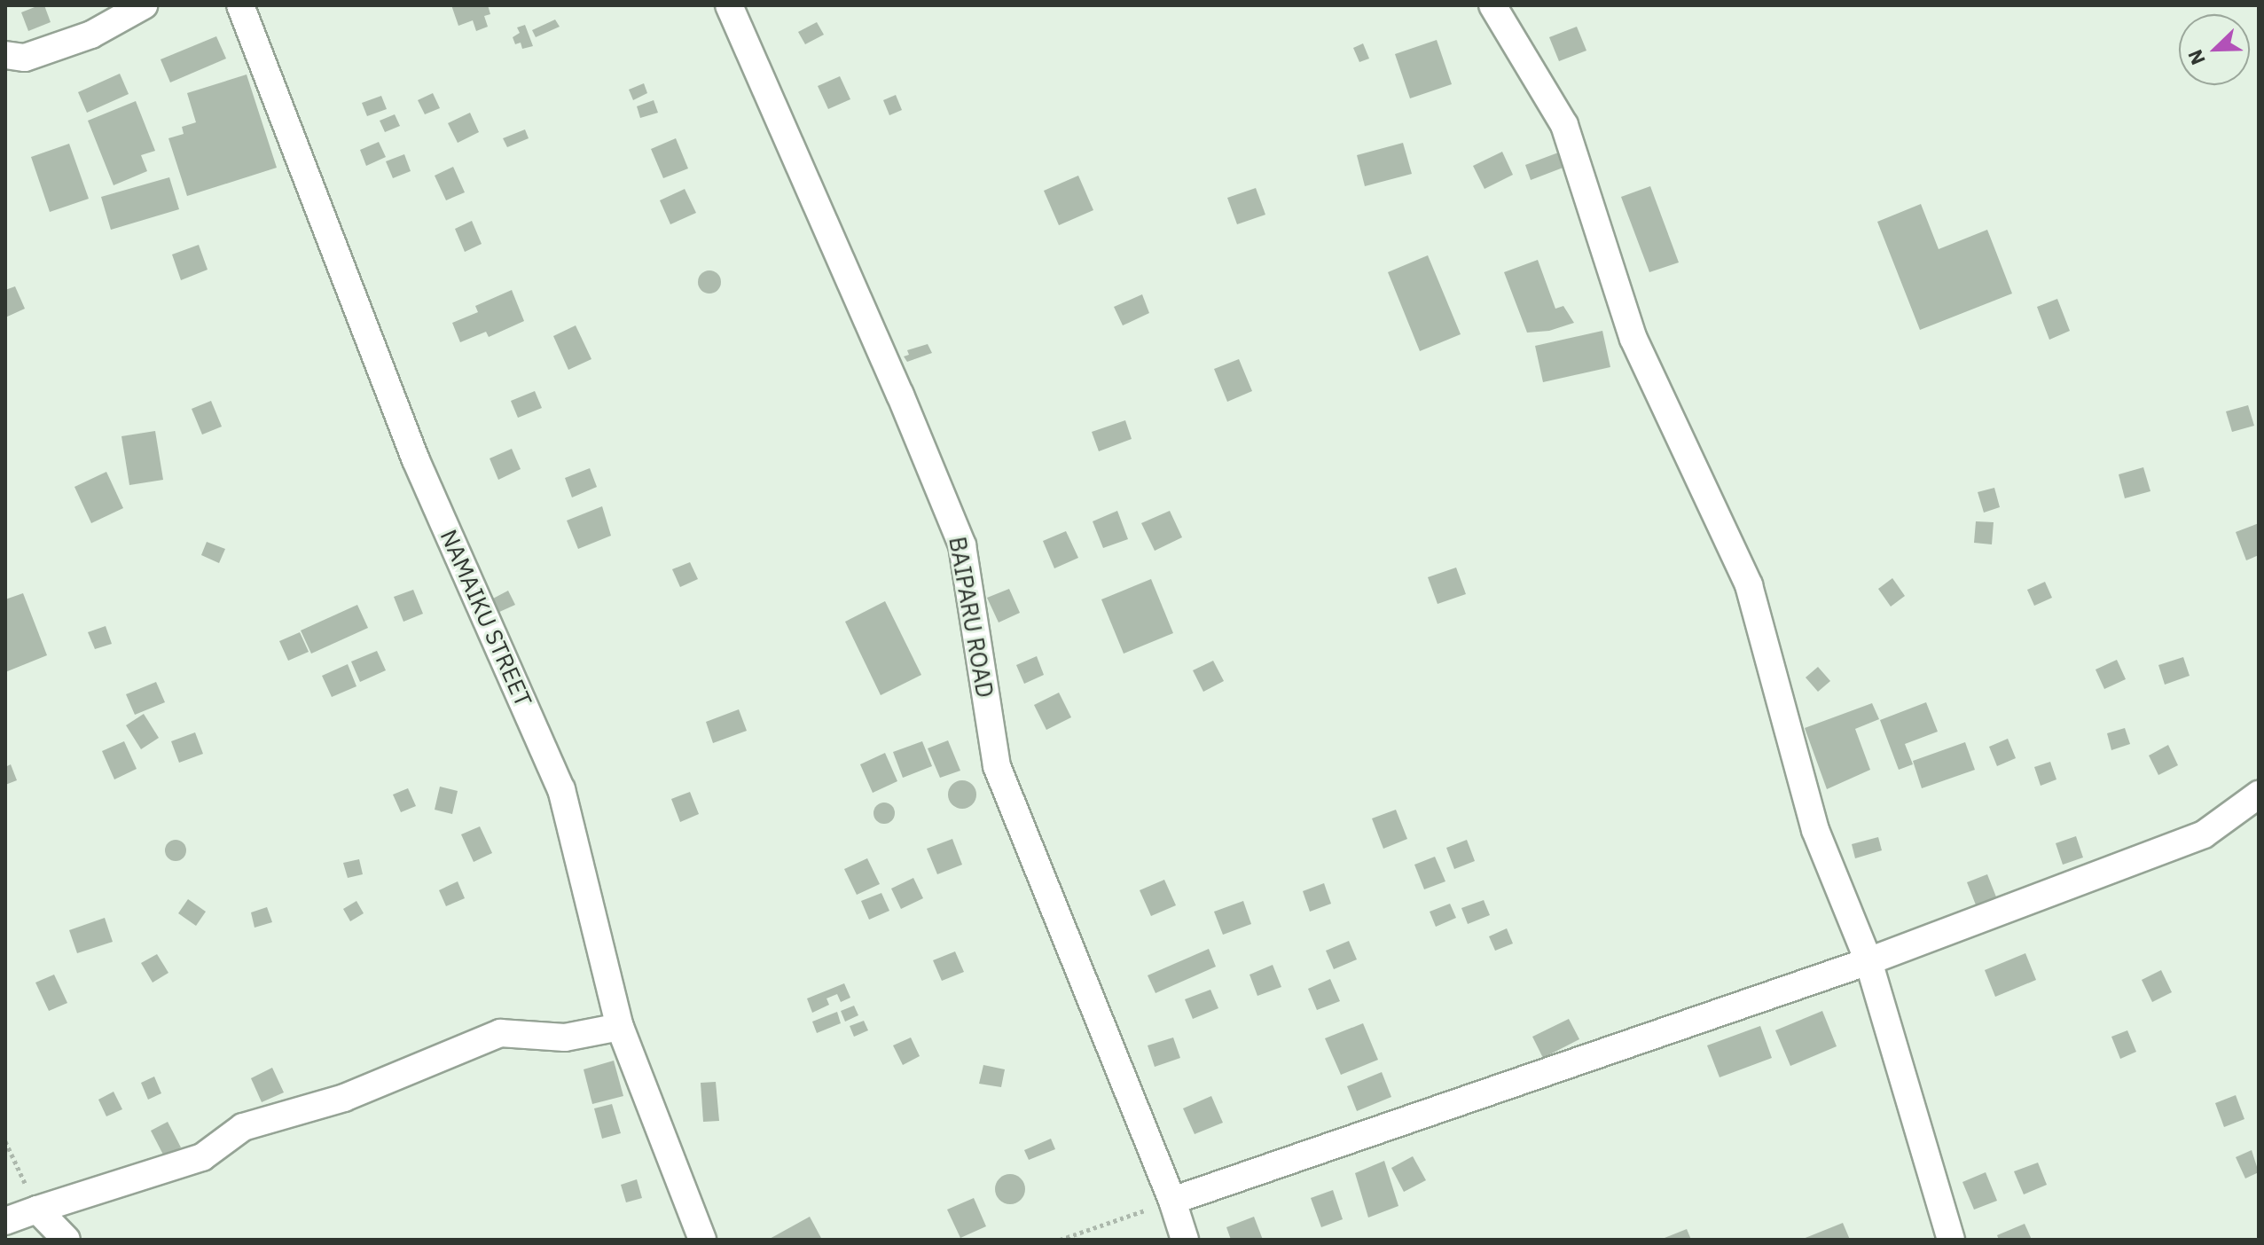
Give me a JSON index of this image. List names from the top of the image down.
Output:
{
  "streets": {
    "street": ["BAIPARU ROAD", "NAMAIKU STREET"]
  },
  "north": "bottom left"
}
